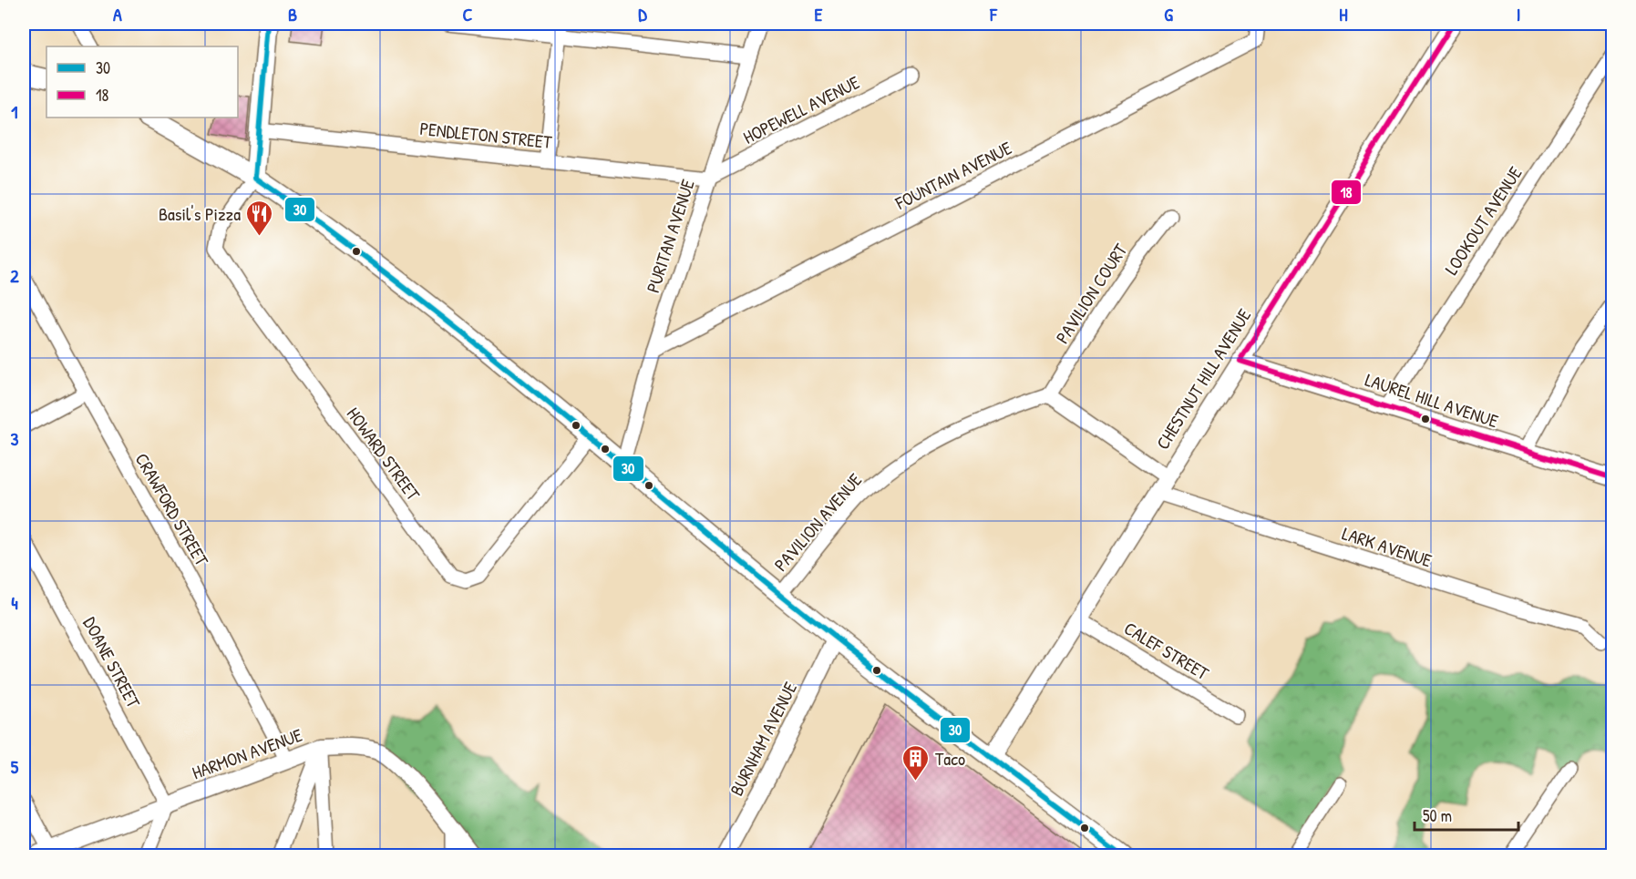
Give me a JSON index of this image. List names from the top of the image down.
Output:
{
  "streets": {
    "street": [
      "HOPEWELL AVENUE",
      "PENDLETON STREET",
      "FOUNTAIN AVENUE",
      "LOOKOUT AVENUE",
      "PURITAN AVENUE",
      "PAVILION COURT",
      "CHESTNUT HILL AVENUE",
      "LAUREL HILL AVENUE",
      "HOWARD STREET",
      "CRAWFORD STREET",
      "PAVILION AVENUE",
      "LARK AVENUE",
      "CALEF STREET",
      "DOANE STREET",
      "BURNHAM AVENUE",
      "HARMON AVENUE"
    ]
  },
  "crossings": [
    ["HOPEWELL AVENUE", "PENDLETON STREET"],
    ["HOPEWELL AVENUE", "PURITAN AVENUE"],
    ["PENDLETON STREET", "PURITAN AVENUE"],
    ["FOUNTAIN AVENUE", "PURITAN AVENUE"],
    ["LOOKOUT AVENUE", "LAUREL HILL AVENUE"],
    ["PAVILION COURT", "PAVILION AVENUE"],
    ["CHESTNUT HILL AVENUE", "LAUREL HILL AVENUE"],
    ["CHESTNUT HILL AVENUE", "LARK AVENUE"],
    ["CHESTNUT HILL AVENUE", "CALEF STREET"],
    ["CRAWFORD STREET", "HARMON AVENUE"],
    ["DOANE STREET", "HARMON AVENUE"]
  ],
  "places": {
    "restaurant": ["Basil's Pizza"],
    "building": ["Taco"]
  },
  "lines": ["transit line 30", "transit line 18"],
  "legend": ["30", "18"],
  "scale_bar": "50 m",
  "grid": {
    "columns": [
      "A",
      "B",
      "C",
      "D",
      "E",
      "F",
      "G",
      "H",
      "I"
    ],
    "rows": [
      "1",
      "2",
      "3",
      "4",
      "5"
    ]
  }
}
